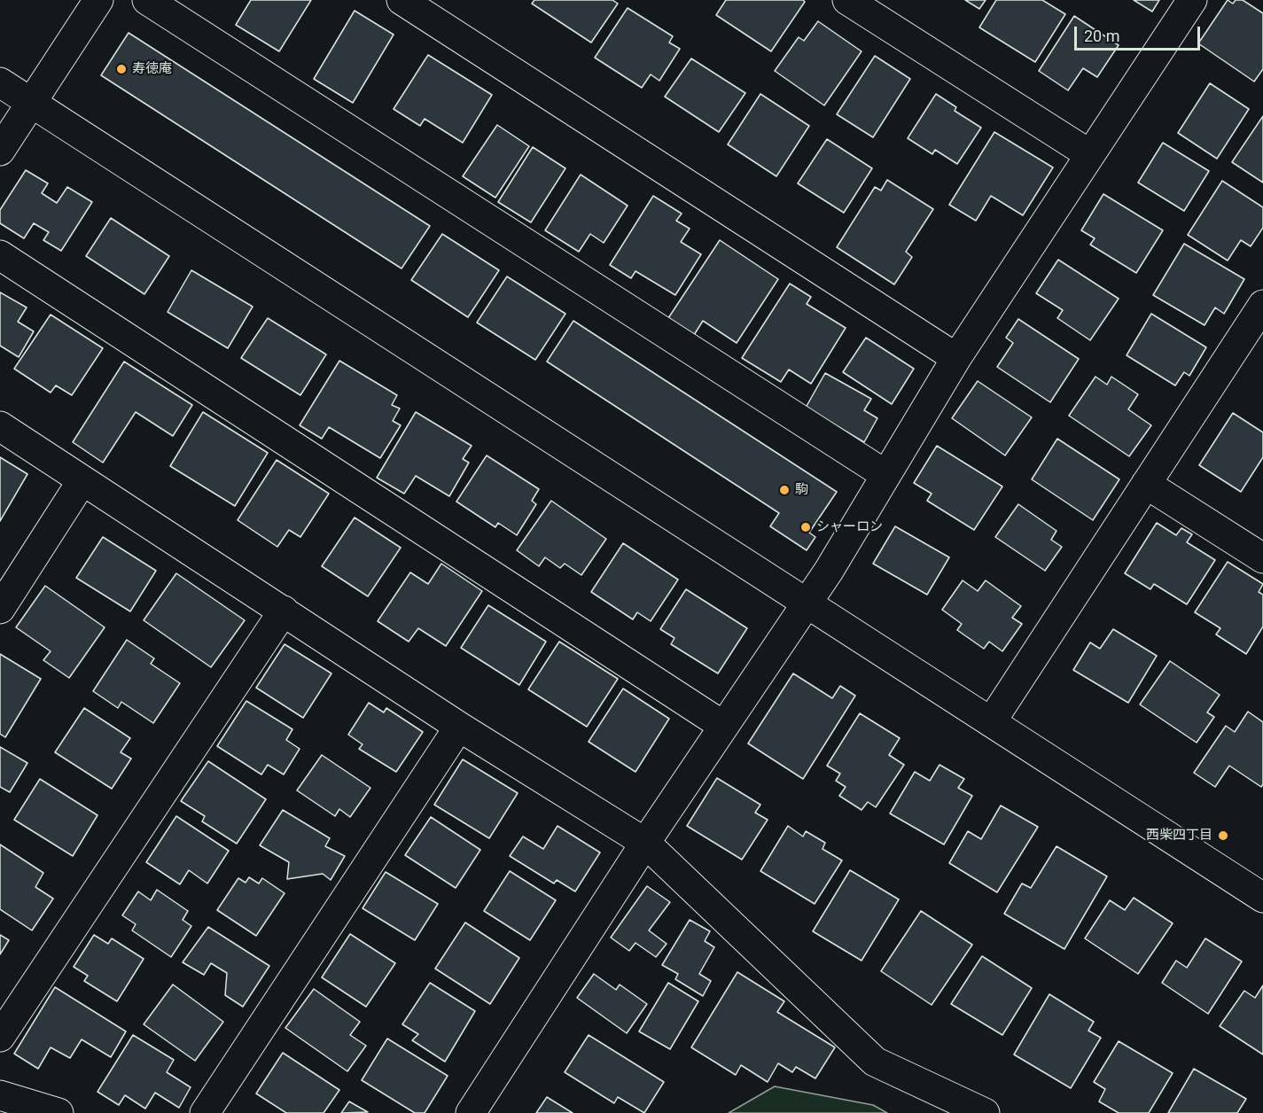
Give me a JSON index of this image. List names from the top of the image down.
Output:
{
  "places": [
    "寿徳庵",
    "駒",
    "シャーロン",
    "西柴四丁目"
  ],
  "scale_bar": "20 m"
}
